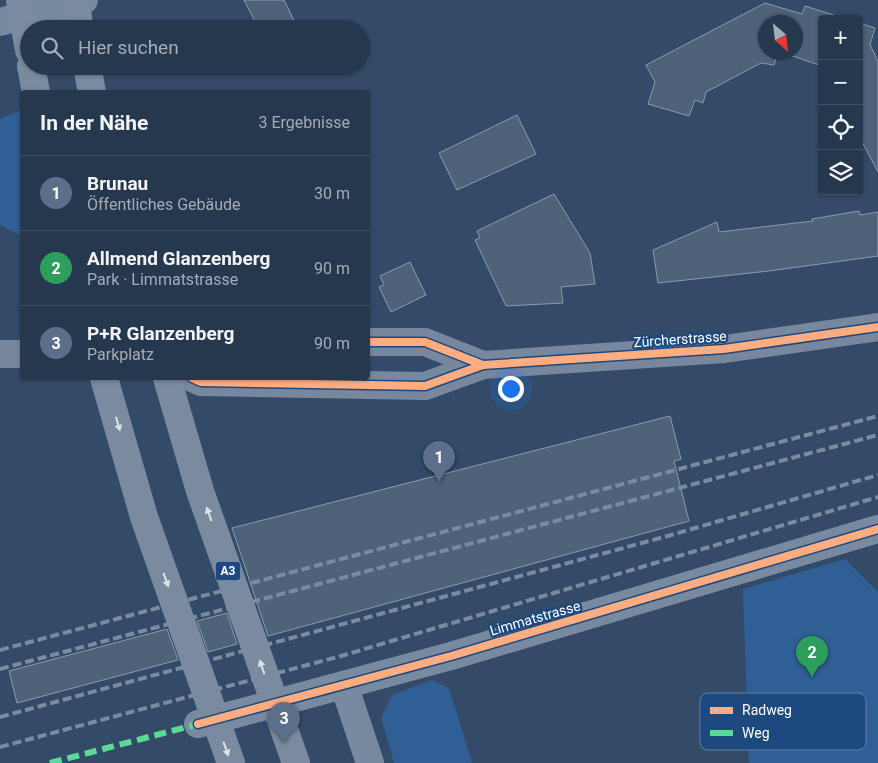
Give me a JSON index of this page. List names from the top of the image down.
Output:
{
  "streets": {
    "highway": ["A3"],
    "main road": ["Zürcherstrasse"],
    "street": ["Limmatstrasse"]
  },
  "legend": ["Radweg", "Weg"],
  "north": "bottom right",
  "page": {
    "map_buttons": ["+", "−"],
    "search": "Hier suchen",
    "heading": ["In der Nähe", "3 Ergebnisse"],
    "list": [
      {
        "mark": "1",
        "name": "Brunau",
        "note": "Öffentliches Gebäude",
        "value": "30 m"
      },
      {
        "mark": "2",
        "name": "Allmend Glanzenberg",
        "note": "Park · Limmatstrasse",
        "value": "90 m"
      },
      {
        "mark": "3",
        "name": "P+R Glanzenberg",
        "note": "Parkplatz",
        "value": "90 m"
      }
    ],
    "pins": ["1", "2", "3"]
  }
}
